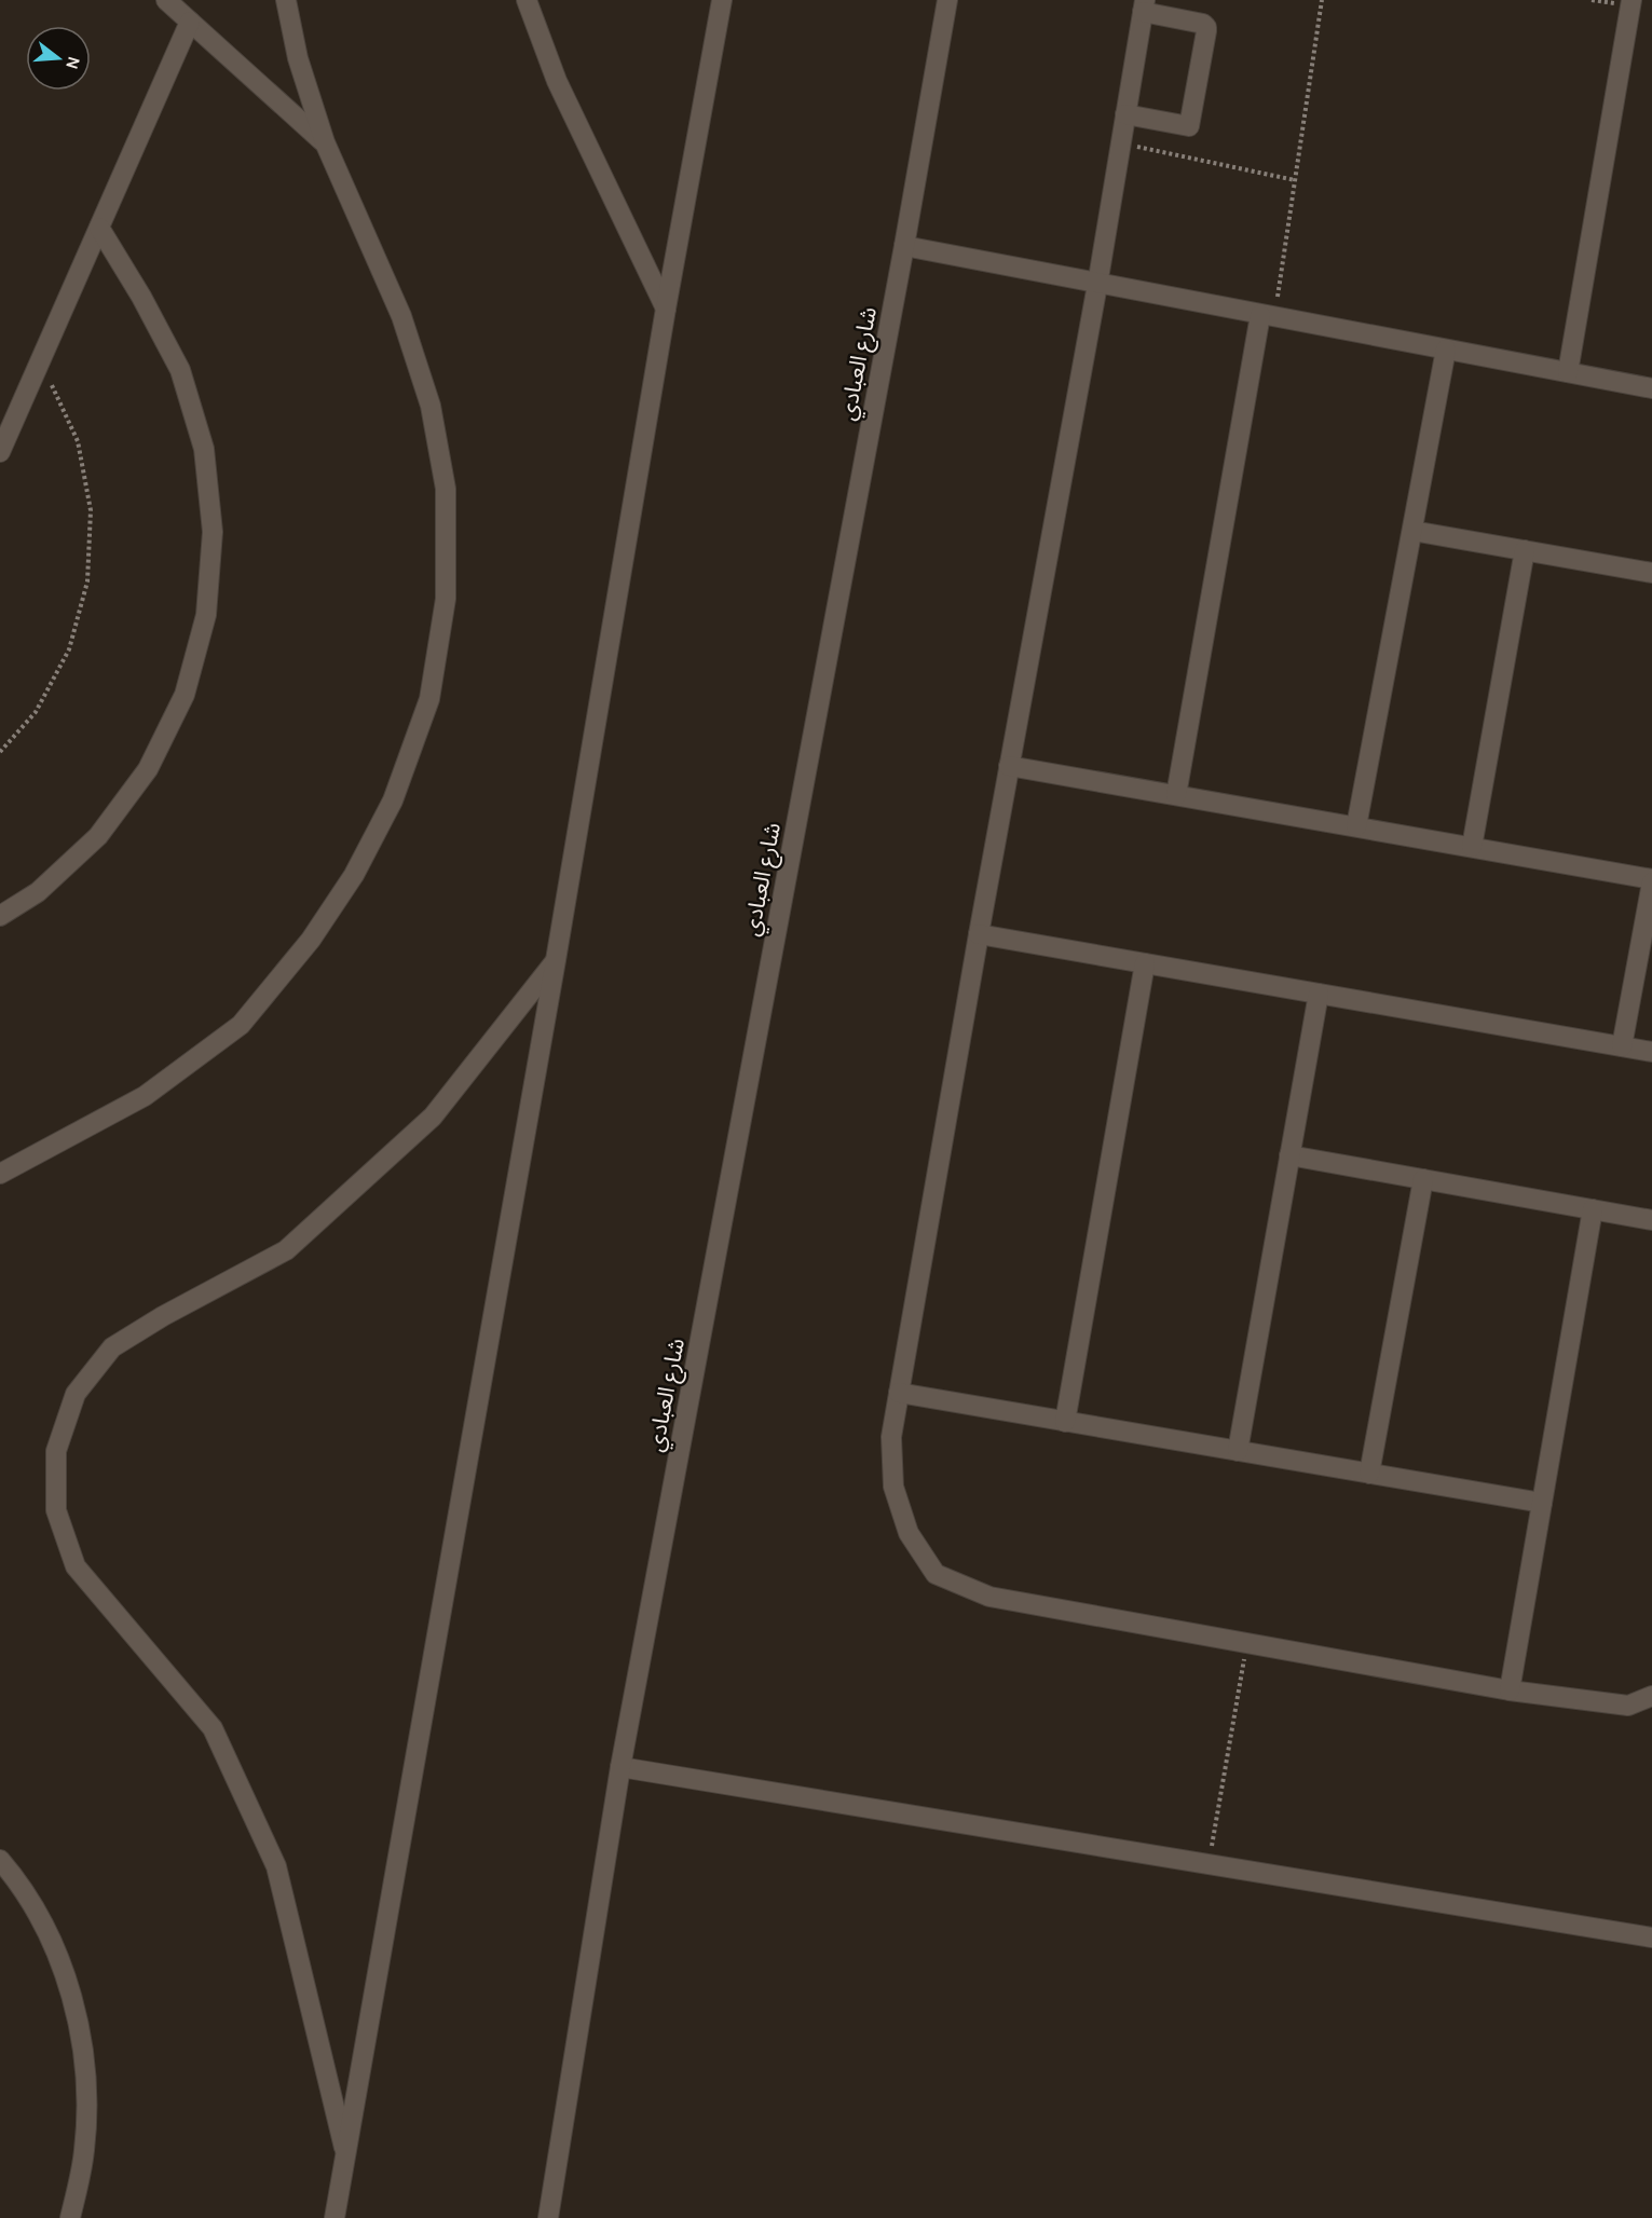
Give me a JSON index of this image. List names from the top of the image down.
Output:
{
  "streets": {
    "street": ["شارع العبادي"]
  },
  "north": "right"
}
